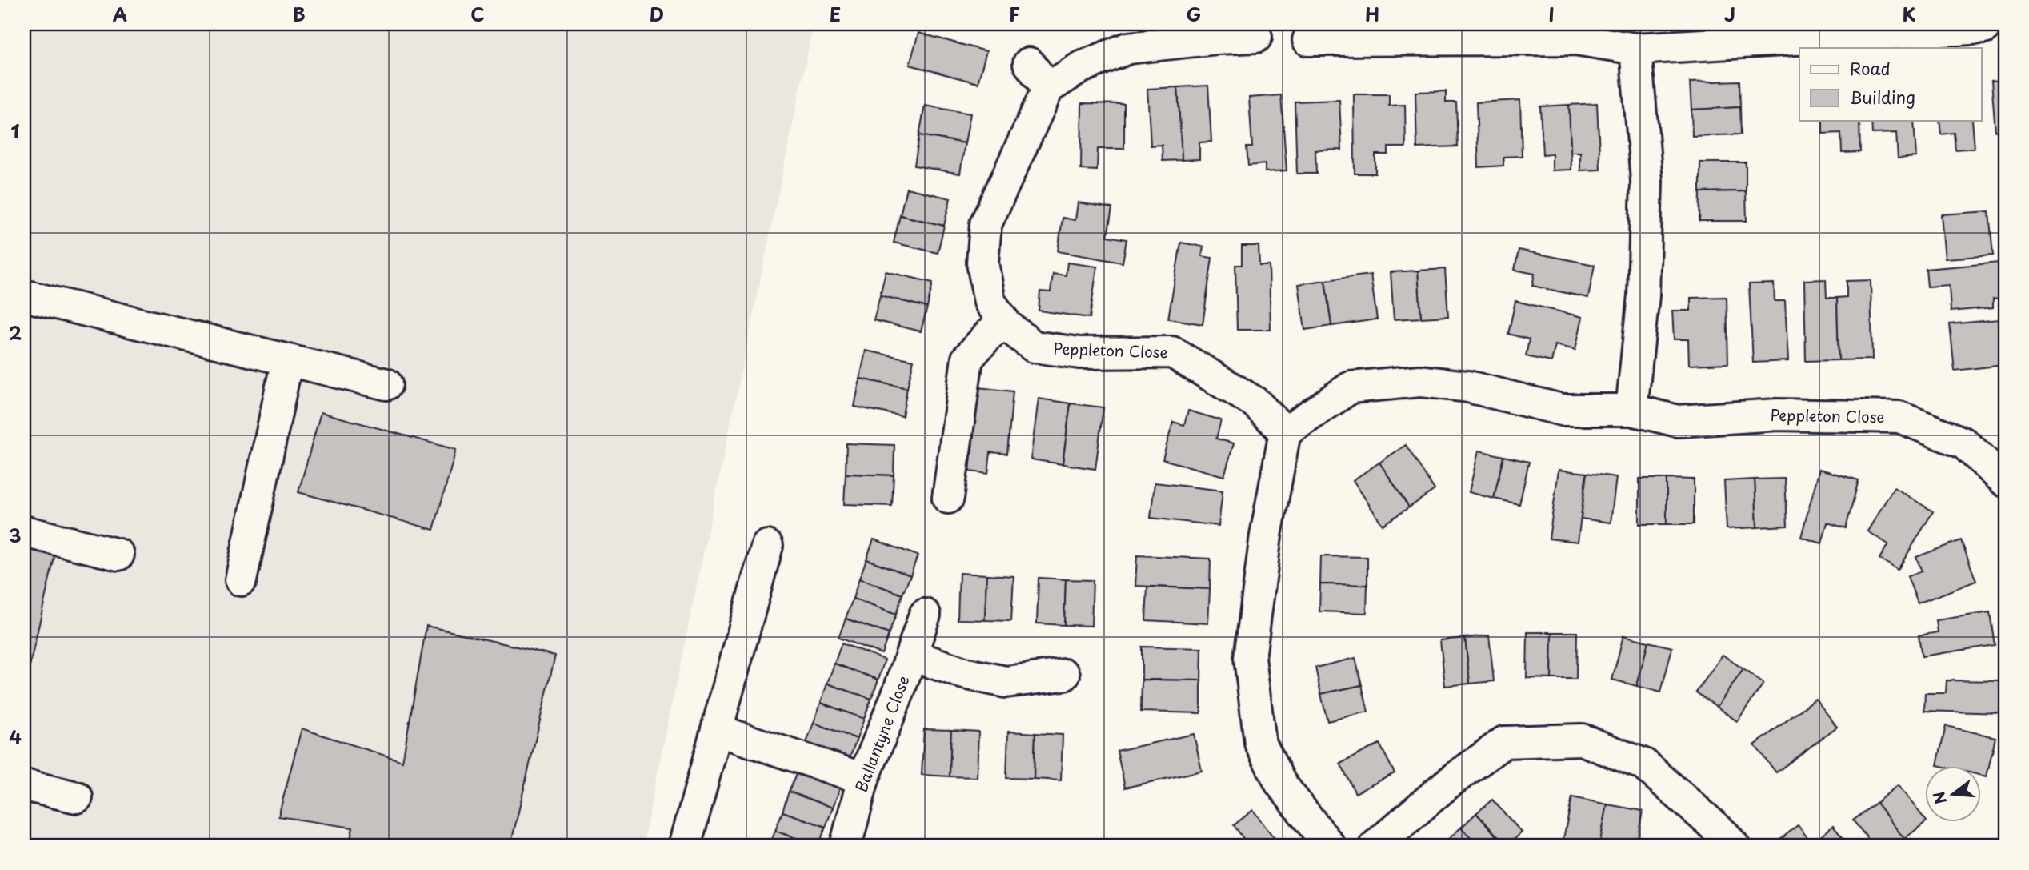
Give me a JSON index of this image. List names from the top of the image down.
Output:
{
  "streets": {
    "street": ["Peppleton Close", "Ballantyne Close"]
  },
  "legend": ["Road", "Building"],
  "north": "left",
  "grid": {
    "columns": [
      "A",
      "B",
      "C",
      "D",
      "E",
      "F",
      "G",
      "H",
      "I",
      "J",
      "K"
    ],
    "rows": [
      "1",
      "2",
      "3",
      "4"
    ]
  }
}
